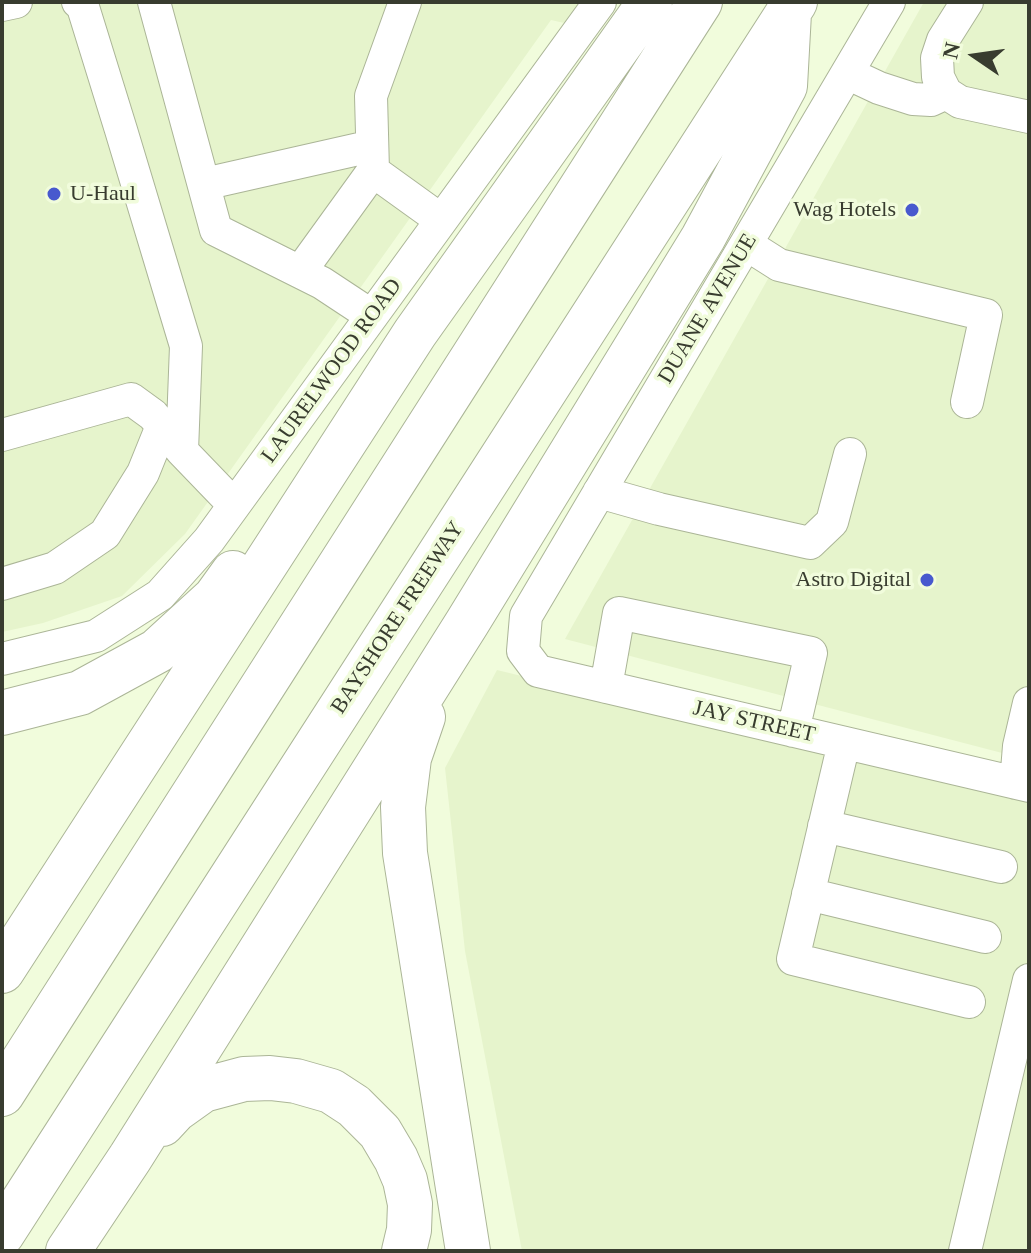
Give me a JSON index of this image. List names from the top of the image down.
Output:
{
  "streets": {
    "highway": ["BAYSHORE FREEWAY"],
    "street": ["DUANE AVENUE", "LAURELWOOD ROAD", "JAY STREET"]
  },
  "crossings": [
    ["DUANE AVENUE", "JAY STREET"]
  ],
  "places": ["U-Haul", "Wag Hotels", "Astro Digital"],
  "north": "left"
}
